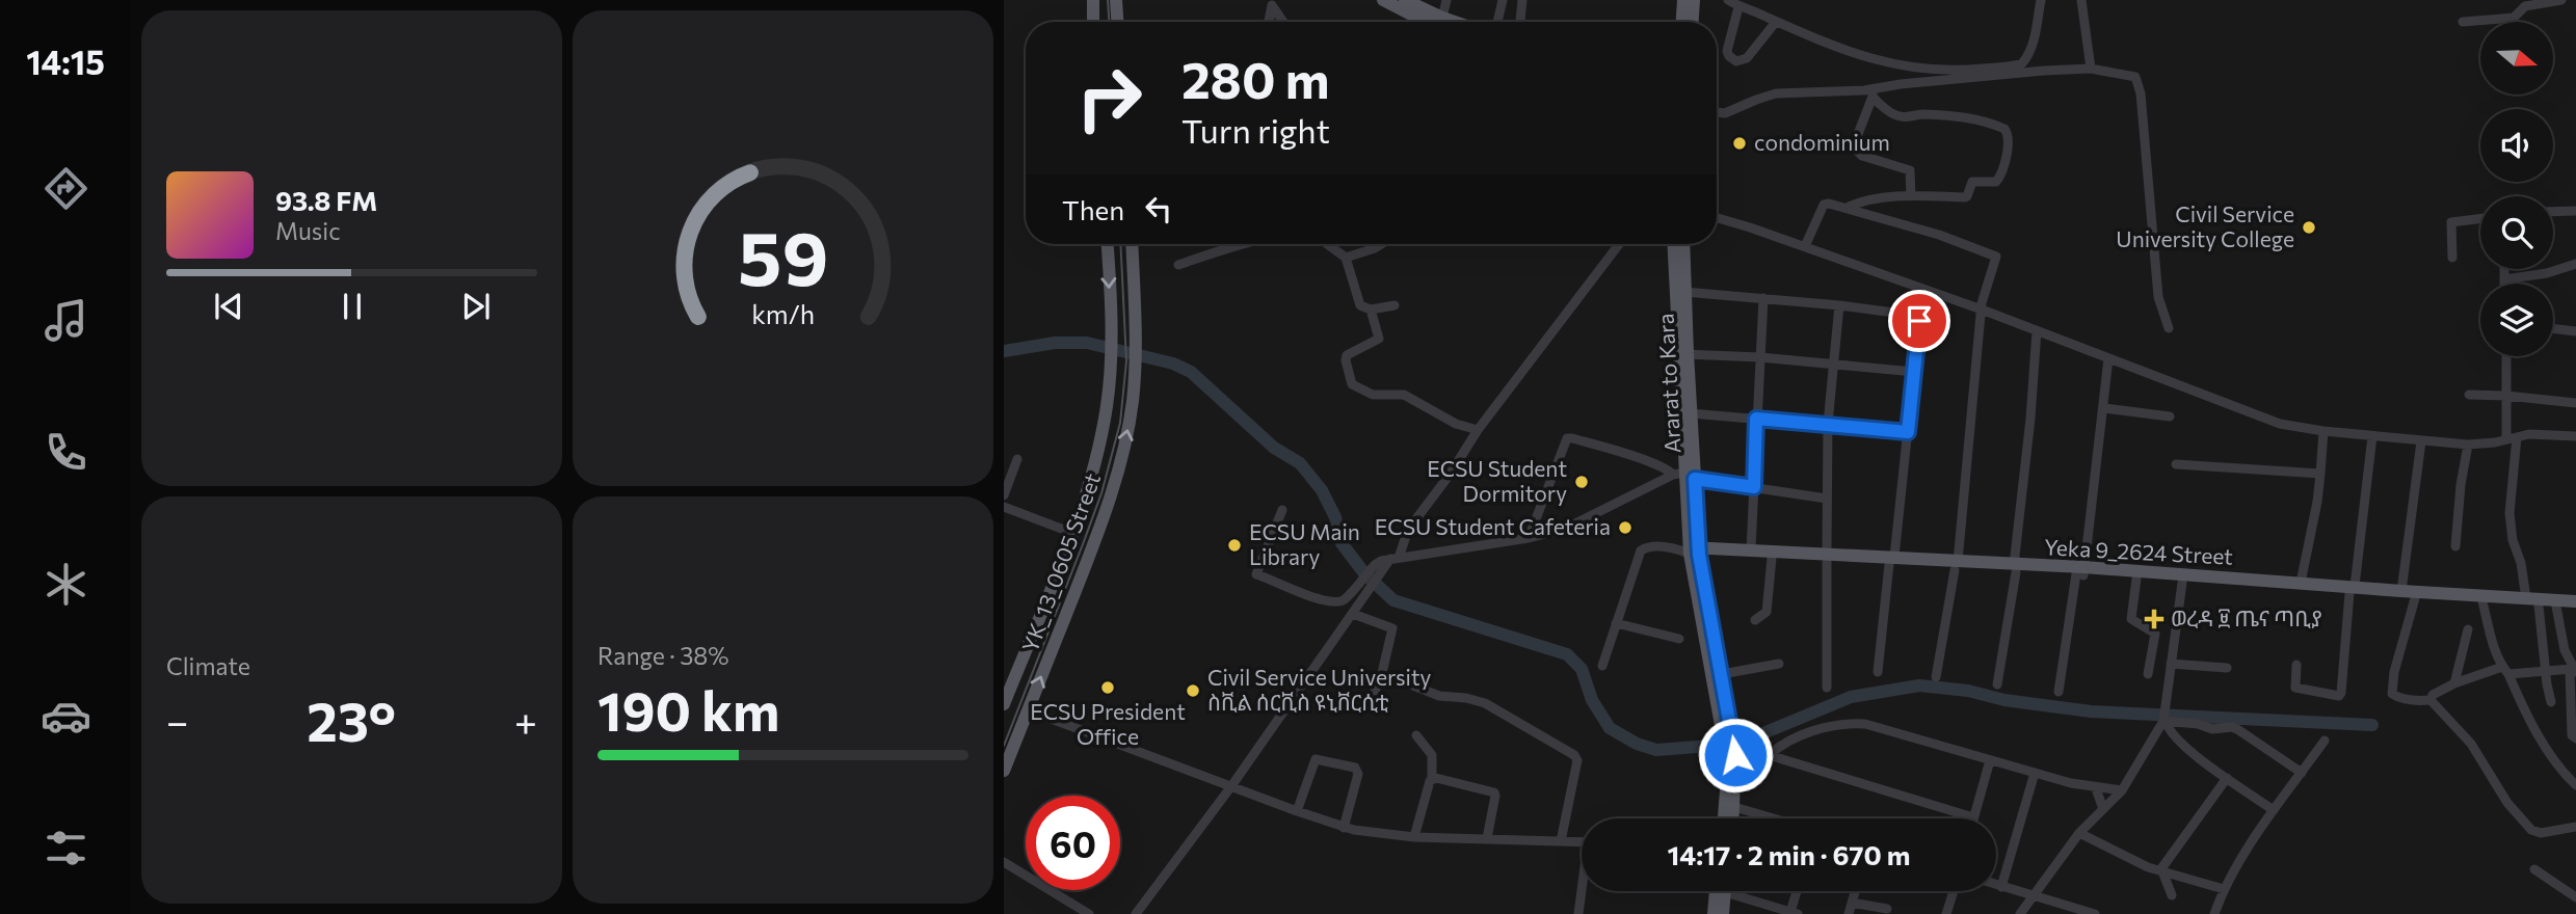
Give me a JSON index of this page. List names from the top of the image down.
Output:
{
  "streets": {
    "main road": ["Ararat to Kara", "Yeka 9_2624 Street", "YK_13_0605 Street"]
  },
  "crossings": [
    ["Ararat to Kara", "Yeka 9_2624 Street"]
  ],
  "places": {
    "other": [
      "condominium",
      "Civil Service University College",
      "ECSU Student Dormitory",
      "ECSU Student Cafeteria",
      "ECSU Main Library",
      "ECSU President Office",
      "Civil Service University ስቪል ሰርቪስ ዩኒቨርሲቲ"
    ],
    "health": ["ወረዳ ፱ ጤና ጣቢያ"]
  },
  "north": "right",
  "page": {
    "tabs": "14:15",
    "turn": ["280 m", "Turn right"],
    "song": ["93.8 FM", "Music"],
    "then": "Then",
    "tile": [
      "Climate",
      ["Range · 38%", "190 km"]
    ],
    "heat": ["−", "23°", "+"],
    "limit": "60",
    "trip": "14:17 · 2 min · 670 m",
    "gauge": ["59", "km/h"]
  }
}
